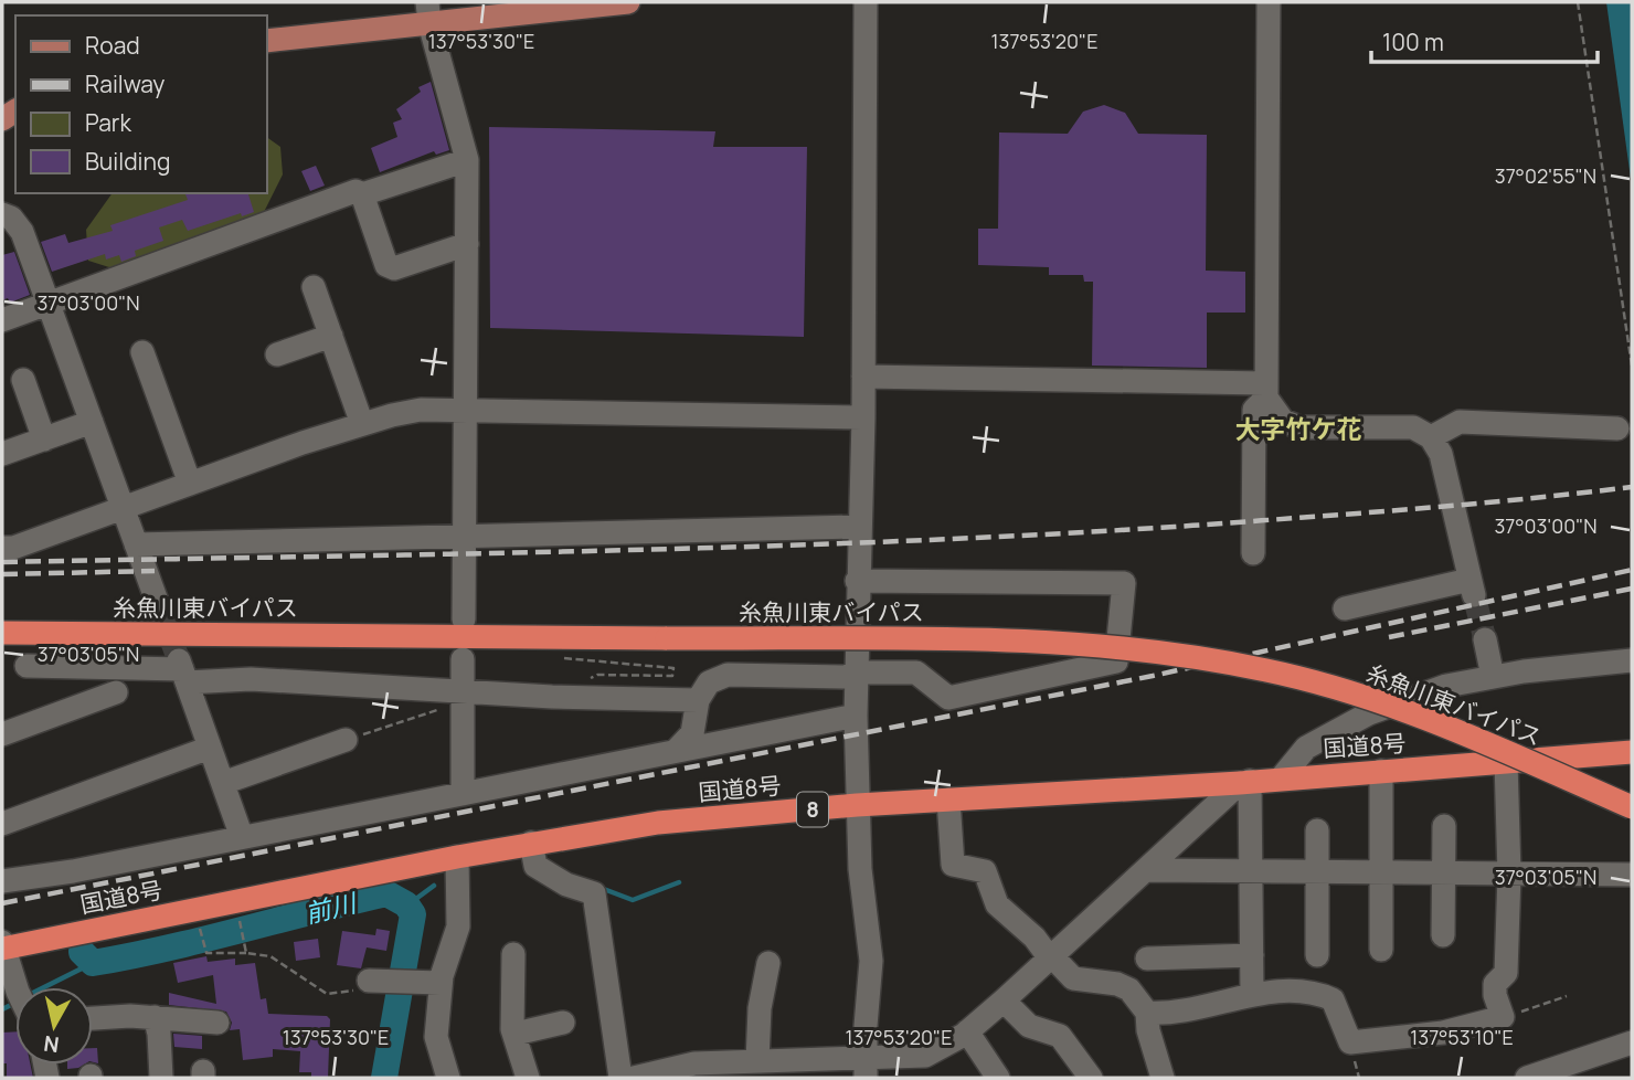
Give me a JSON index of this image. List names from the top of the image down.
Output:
{
  "streets": {
    "highway": ["糸魚川東バイパス", "国道8号", "8"]
  },
  "districts": ["大字竹ケ花"],
  "water": ["前川"],
  "legend": [
    "Road",
    "Railway",
    "Park",
    "Building"
  ],
  "scale_bar": "100 m",
  "north": "bottom",
  "coordinates": [
    "137°53'30\"E",
    "137°53'20\"E",
    "37°02'55\"N",
    "37°03'00\"N",
    "37°03'05\"N",
    "137°53'10\"E"
  ]
}
